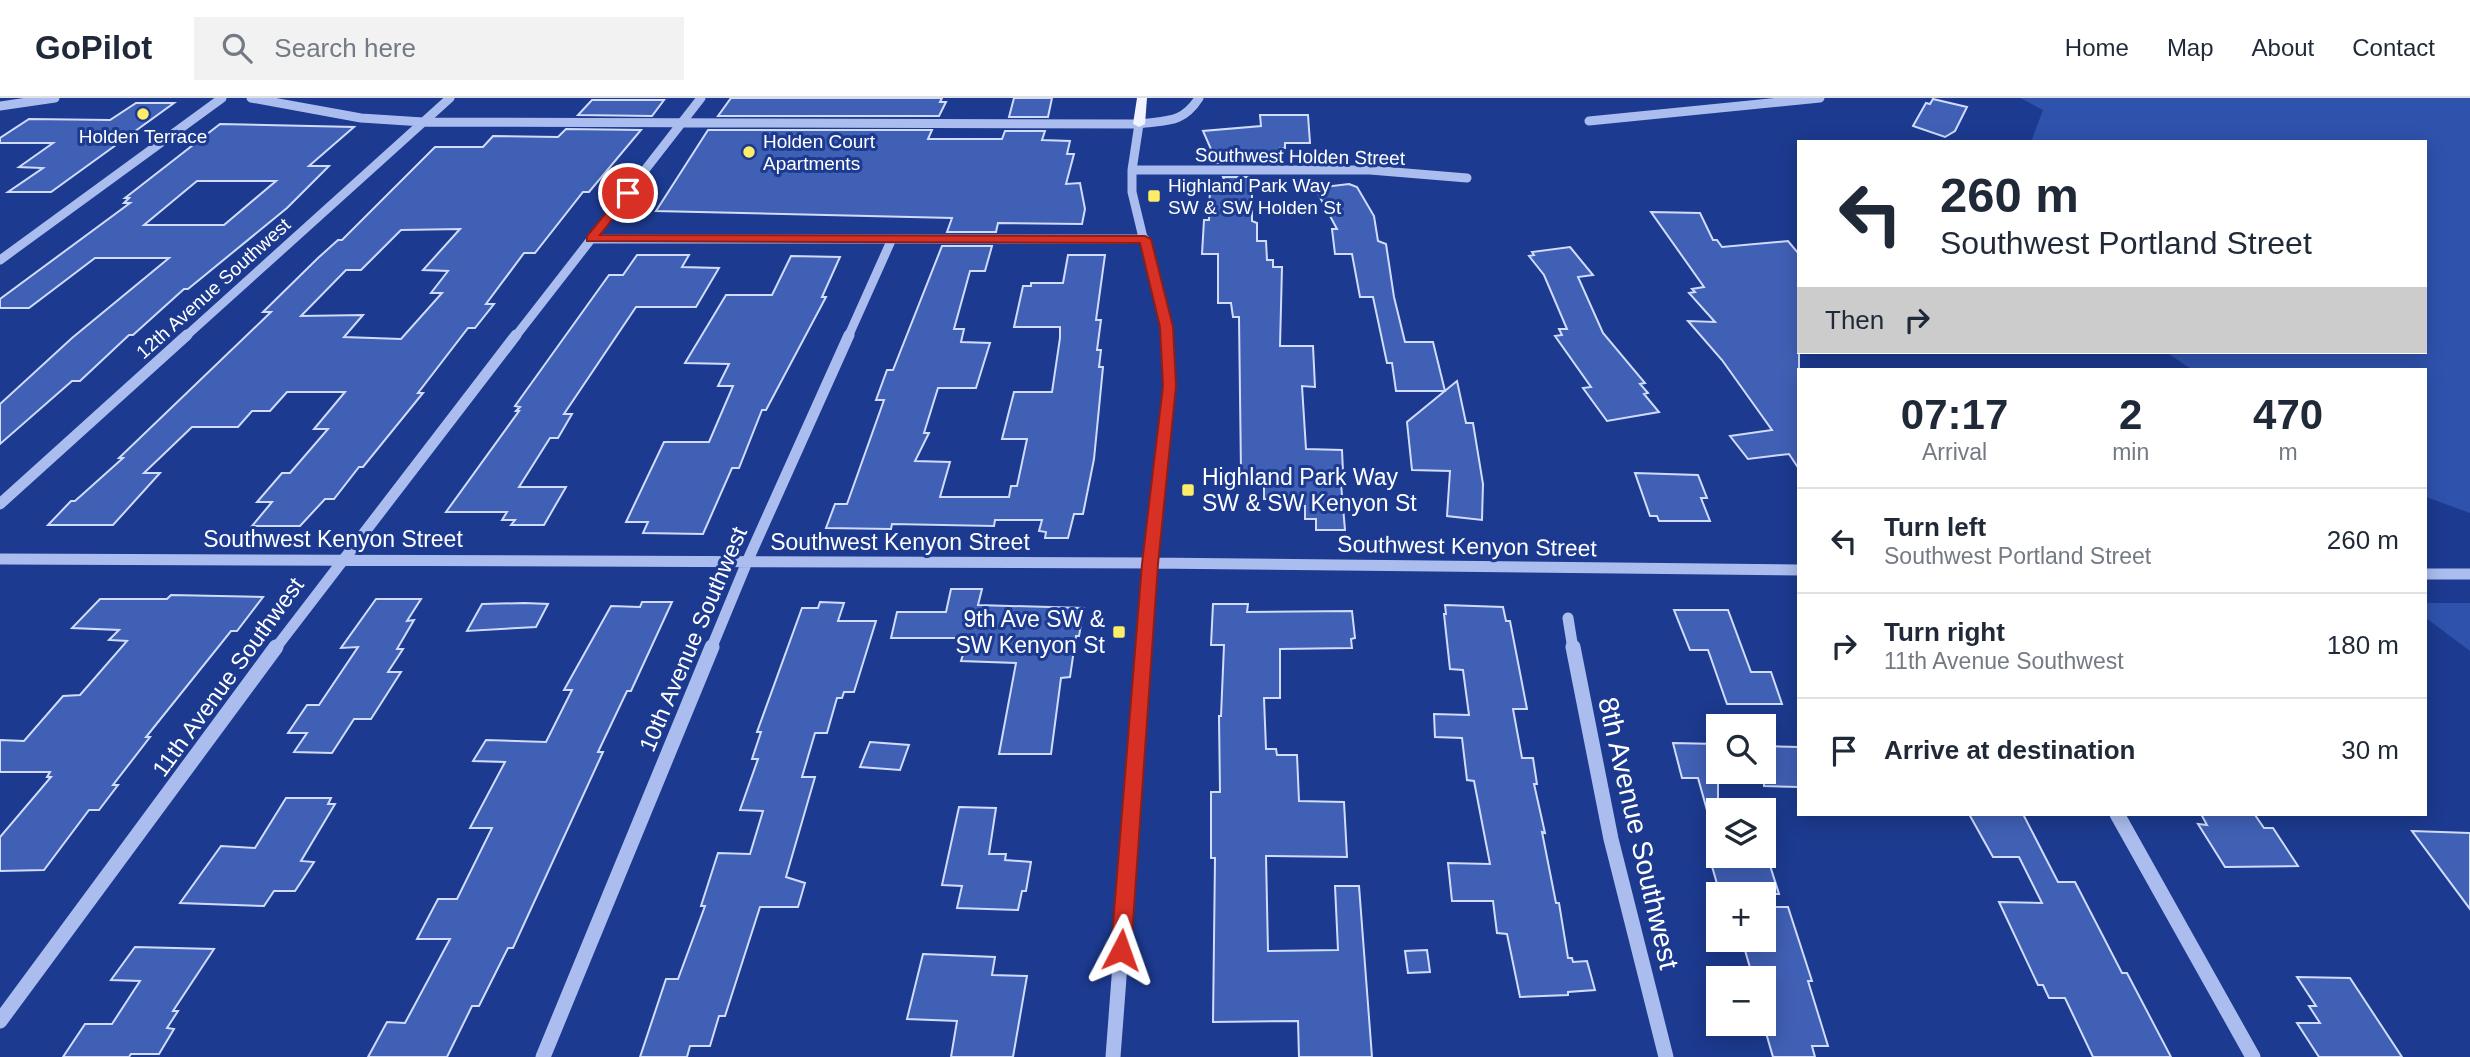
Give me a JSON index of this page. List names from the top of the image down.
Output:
{
  "streets": {
    "street": [
      "Southwest Holden Street",
      "12th Avenue Southwest",
      "Southwest Kenyon Street",
      "10th Avenue Southwest",
      "11th Avenue Southwest",
      "8th Avenue Southwest"
    ]
  },
  "crossings": [
    ["Southwest Kenyon Street", "10th Avenue Southwest"],
    ["Southwest Kenyon Street", "11th Avenue Southwest"]
  ],
  "places": {
    "other": ["Holden Terrace", "Holden Court Apartments"],
    "transit": ["Highland Park Way SW & SW Holden St", "Highland Park Way SW & SW Kenyon St", "9th Ave SW & SW Kenyon St"]
  },
  "page": {
    "header": "GoPilot",
    "search": "Search here",
    "nav": [
      "Home",
      "Map",
      "About",
      "Contact"
    ],
    "turn": ["260 m", "Southwest Portland Street"],
    "then": "Then",
    "eta": [
      "07:17",
      "Arrival",
      "2",
      "min",
      "470",
      "m"
    ],
    "list": [
      {
        "name": "Turn left",
        "note": "Southwest Portland Street",
        "value": "260 m"
      },
      {
        "name": "Turn right",
        "note": "11th Avenue Southwest",
        "value": "180 m"
      },
      {
        "name": "Arrive at destination",
        "value": "30 m"
      }
    ],
    "map_buttons": ["+", "−"]
  }
}
